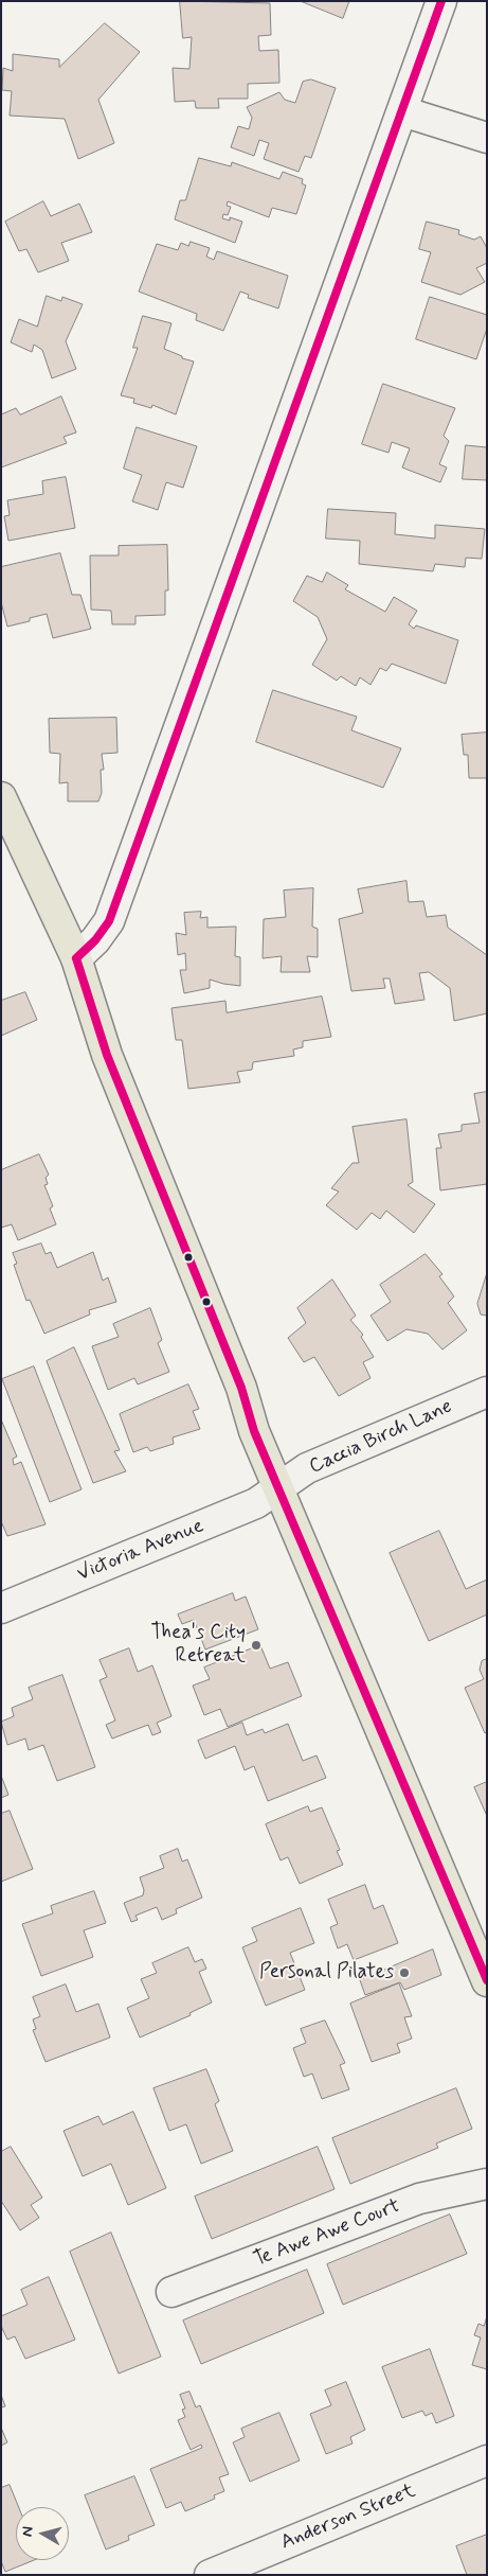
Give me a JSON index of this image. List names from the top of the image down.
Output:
{
  "streets": {
    "street": [
      "Caccia Birch Lane",
      "Victoria Avenue",
      "Te Awe Awe Court",
      "Anderson Street"
    ]
  },
  "crossings": [
    ["Caccia Birch Lane", "Victoria Avenue"]
  ],
  "places": ["Thea's City Retreat", "Personal Pilates"],
  "north": "left"
}
